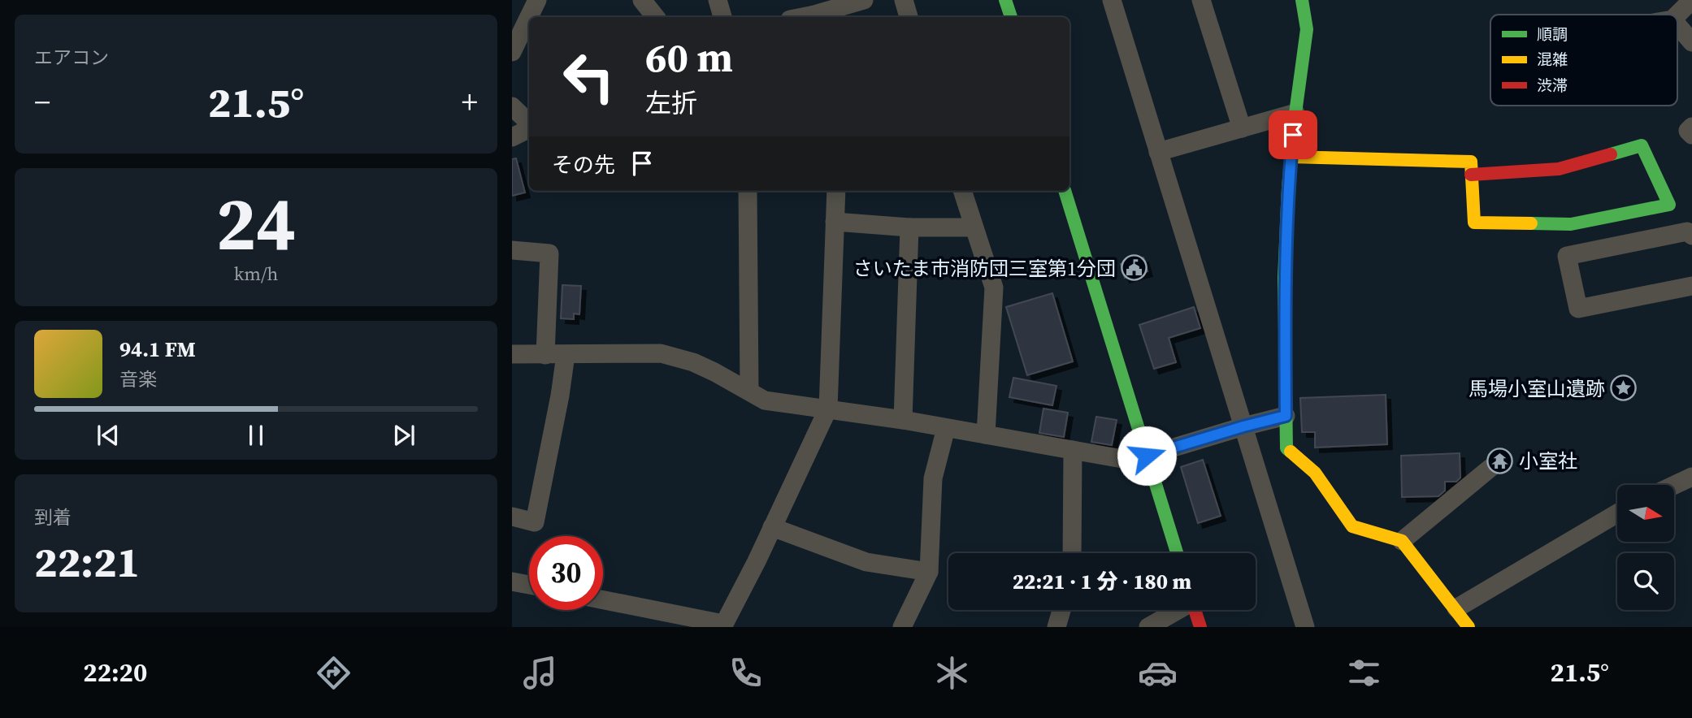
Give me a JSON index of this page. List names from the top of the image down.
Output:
{
  "places": {
    "public building": ["さいたま市消防団三室第1分団"],
    "place": ["馬場小室山遺跡"],
    "temple": ["小室社"]
  },
  "legend": ["順調", "混雑", "渋滞"],
  "north": "right",
  "page": {
    "tile": [
      "エアコン",
      ["24", "km/h"],
      ["到着", "22:21"]
    ],
    "turn": ["60 m", "左折"],
    "heat": ["−", "21.5°", "+"],
    "then": "その先",
    "song": ["94.1 FM", "音楽"],
    "limit": "30",
    "trip": "22:21 · 1 分 · 180 m",
    "tabs": ["22:20", "21.5°"]
  }
}
